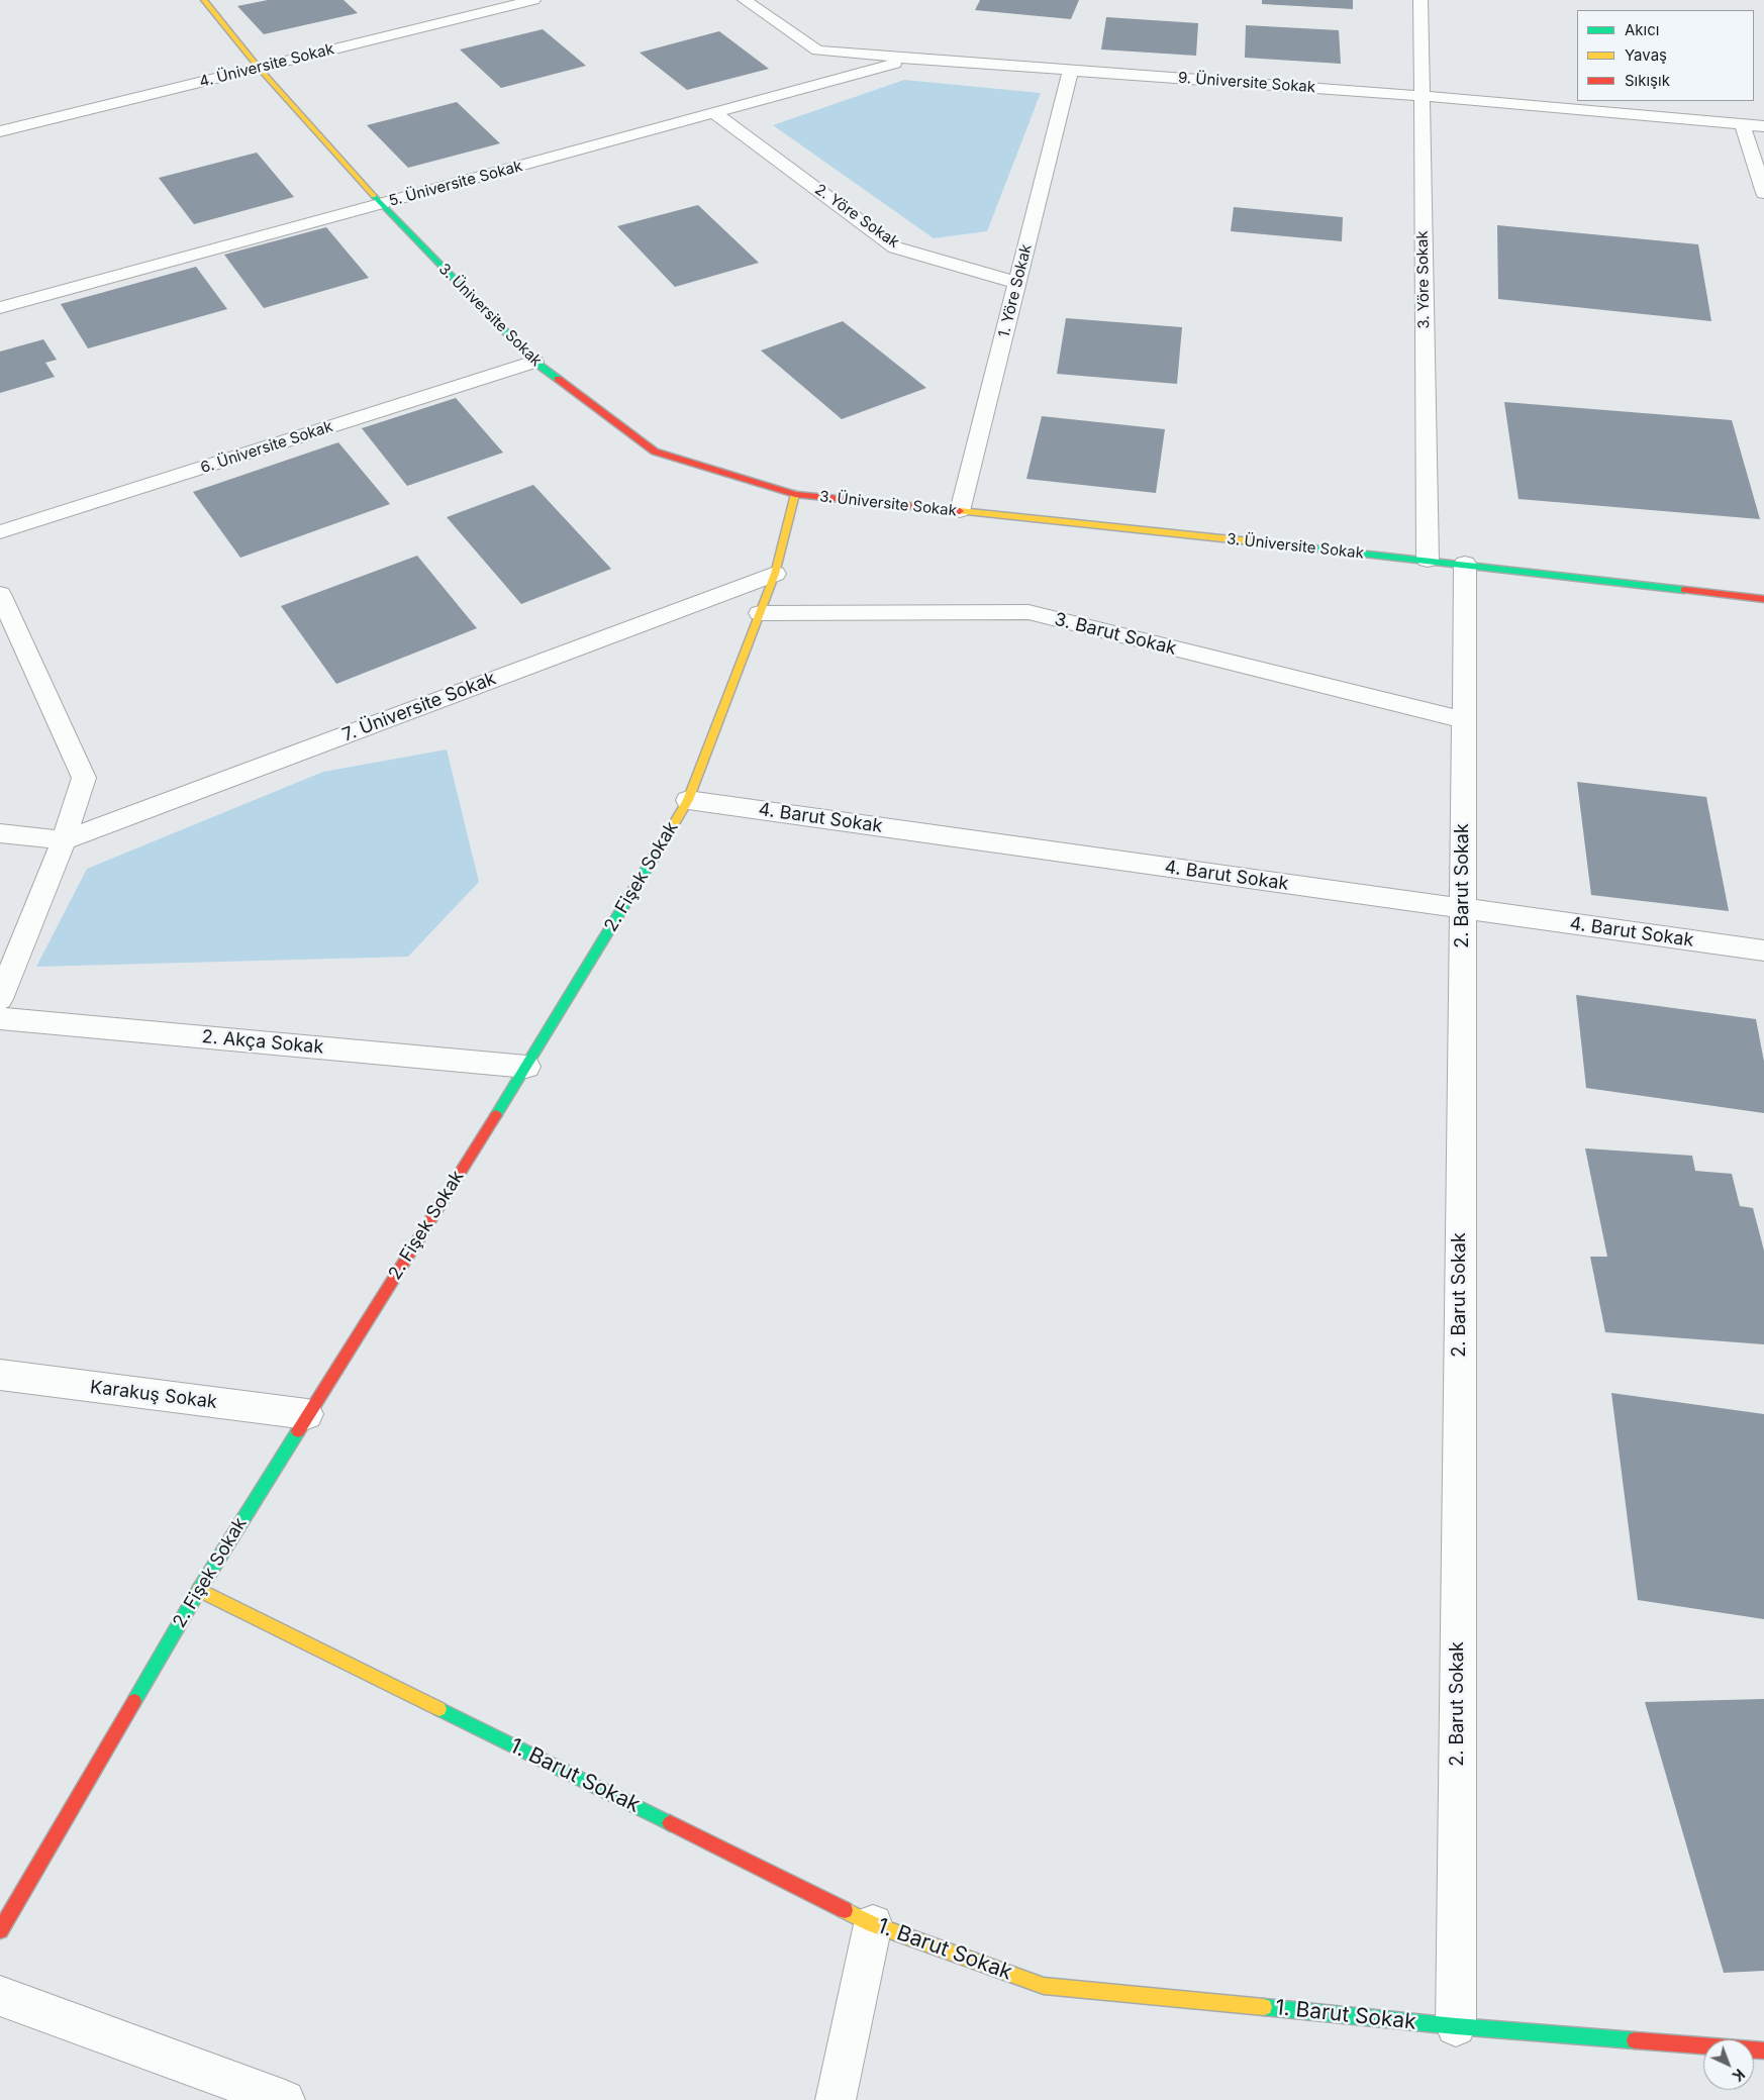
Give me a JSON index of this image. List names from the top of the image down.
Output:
{
  "streets": {
    "street": [
      "4. Üniversite Sokak",
      "9. Üniversite Sokak",
      "5. Üniversite Sokak",
      "2. Yöre Sokak",
      "3. Yöre Sokak",
      "1. Yöre Sokak",
      "3. Üniversite Sokak",
      "6. Üniversite Sokak",
      "3. Barut Sokak",
      "7. Üniversite Sokak",
      "4. Barut Sokak",
      "2. Fişek Sokak",
      "2. Barut Sokak",
      "2. Akça Sokak",
      "Karakuş Sokak",
      "1. Barut Sokak"
    ]
  },
  "crossings": [
    ["4. Üniversite Sokak", "3. Üniversite Sokak"],
    ["9. Üniversite Sokak", "5. Üniversite Sokak"],
    ["9. Üniversite Sokak", "3. Yöre Sokak"],
    ["9. Üniversite Sokak", "1. Yöre Sokak"],
    ["5. Üniversite Sokak", "2. Yöre Sokak"],
    ["5. Üniversite Sokak", "3. Üniversite Sokak"],
    ["2. Yöre Sokak", "1. Yöre Sokak"],
    ["3. Yöre Sokak", "3. Üniversite Sokak"],
    ["1. Yöre Sokak", "3. Üniversite Sokak"],
    ["3. Üniversite Sokak", "6. Üniversite Sokak"],
    ["3. Üniversite Sokak", "2. Fişek Sokak"],
    ["3. Üniversite Sokak", "2. Barut Sokak"],
    ["3. Barut Sokak", "2. Fişek Sokak"],
    ["3. Barut Sokak", "2. Barut Sokak"],
    ["7. Üniversite Sokak", "2. Fişek Sokak"],
    ["4. Barut Sokak", "2. Fişek Sokak"],
    ["4. Barut Sokak", "2. Barut Sokak"],
    ["2. Fişek Sokak", "2. Akça Sokak"],
    ["2. Fişek Sokak", "Karakuş Sokak"],
    ["2. Fişek Sokak", "1. Barut Sokak"],
    ["2. Barut Sokak", "1. Barut Sokak"]
  ],
  "legend": ["Akıcı", "Yavaş", "Sıkışık"],
  "north": "bottom right"
}
